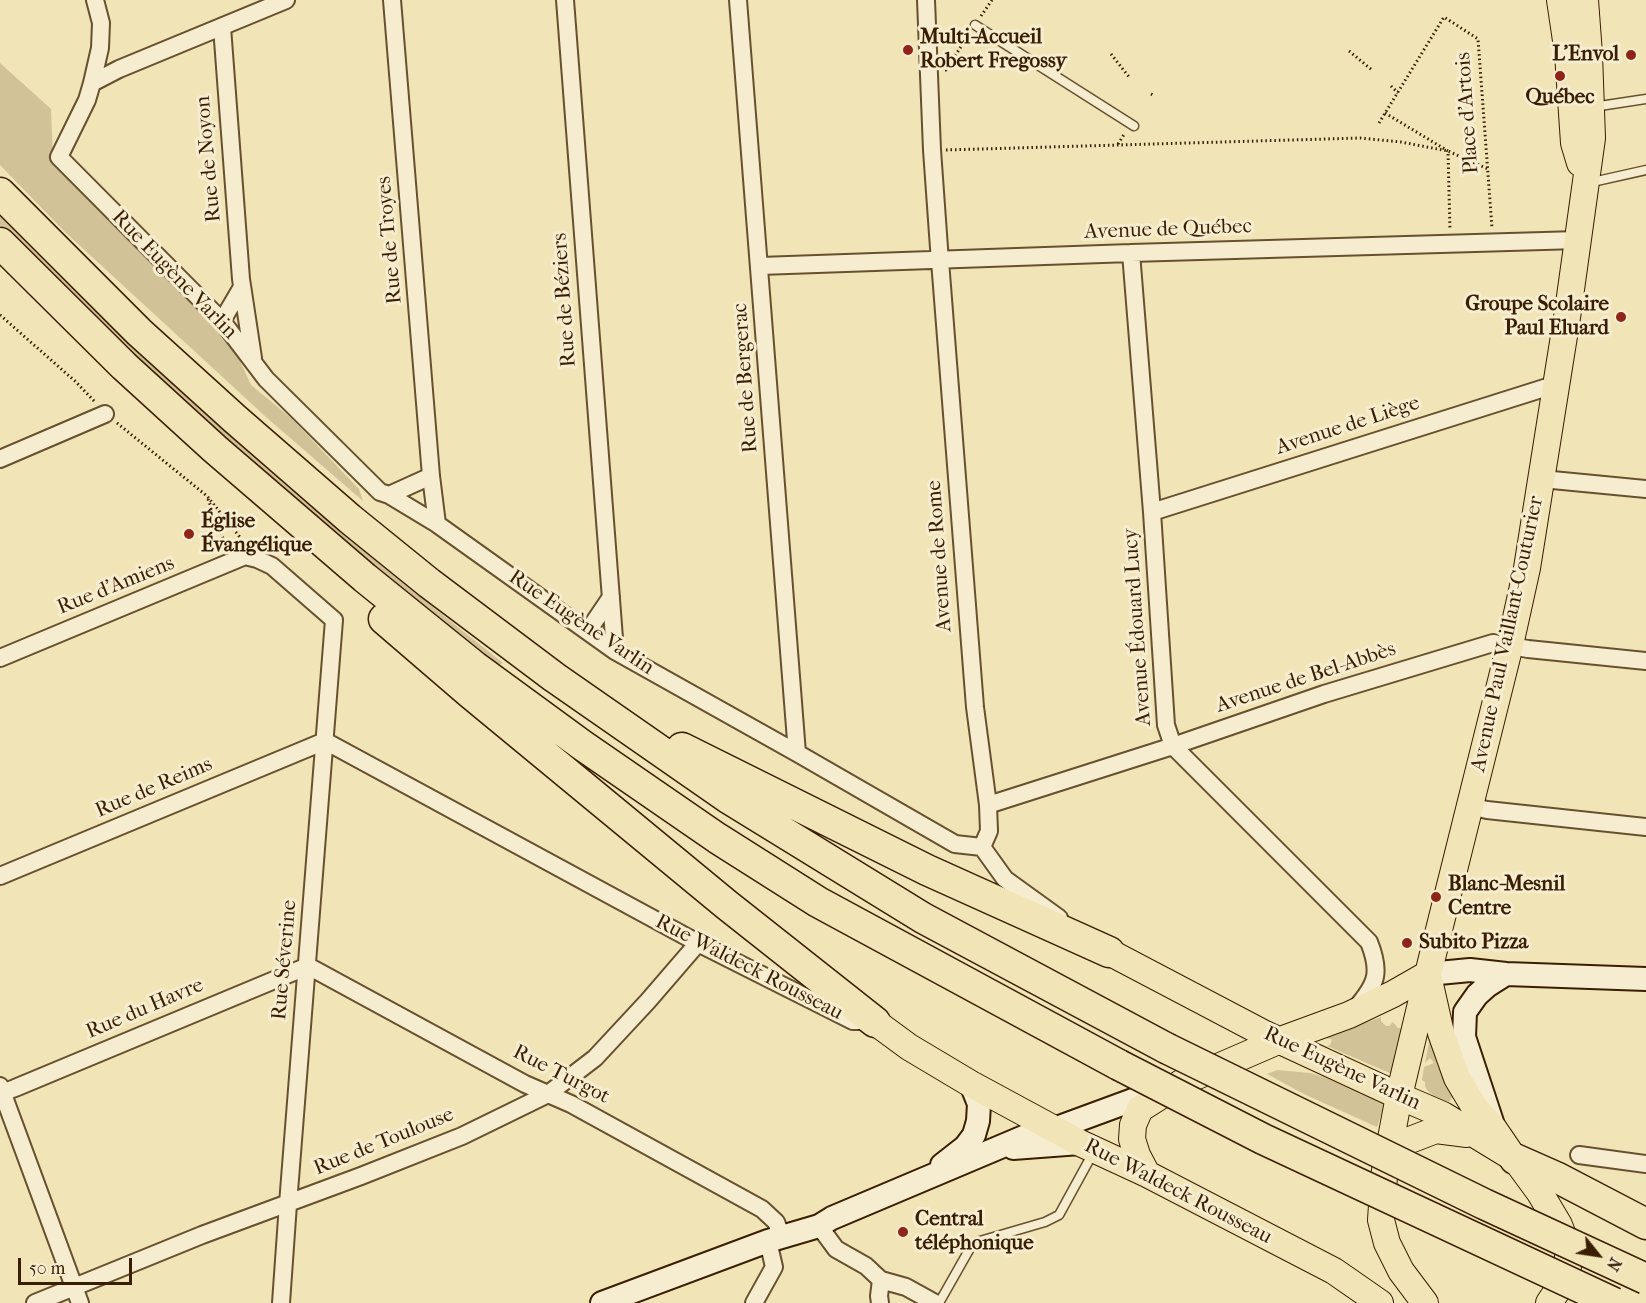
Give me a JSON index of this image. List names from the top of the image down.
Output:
{
  "streets": {
    "main road": ["Rue Eugène Varlin", "Avenue Paul Vaillant-Couturier", "Rue Waldeck Rousseau"],
    "street": [
      "Rue de Noyon",
      "Avenue de Québec",
      "Rue de Troyes",
      "Rue de Béziers",
      "Rue de Bergerac",
      "Avenue de Liège",
      "Avenue de Rome",
      "Rue d'Amiens",
      "Avenue Édouard Lucy",
      "Avenue de Bel-Abbès",
      "Rue de Reims",
      "Rue Séverine",
      "Rue du Havre",
      "Rue Turgot",
      "Rue de Toulouse"
    ],
    "path": ["Place d'Artois"]
  },
  "crossings": [
    ["Place d'Artois", "Avenue de Québec"],
    ["Rue de Noyon", "Rue Eugène Varlin"],
    ["Avenue de Québec", "Rue de Bergerac"],
    ["Avenue de Québec", "Avenue de Rome"],
    ["Avenue de Québec", "Avenue Édouard Lucy"],
    ["Avenue de Québec", "Avenue Paul Vaillant-Couturier"],
    ["Rue de Troyes", "Rue Eugène Varlin"],
    ["Rue Eugène Varlin", "Rue de Béziers"],
    ["Rue Eugène Varlin", "Rue de Bergerac"],
    ["Rue Eugène Varlin", "Avenue de Rome"],
    ["Rue Eugène Varlin", "Avenue Édouard Lucy"],
    ["Rue Eugène Varlin", "Avenue Paul Vaillant-Couturier"],
    ["Avenue de Liège", "Avenue Édouard Lucy"],
    ["Avenue de Liège", "Avenue Paul Vaillant-Couturier"],
    ["Avenue de Rome", "Avenue de Bel-Abbès"],
    ["Rue d'Amiens", "Rue Séverine"],
    ["Avenue Édouard Lucy", "Avenue de Bel-Abbès"],
    ["Avenue Paul Vaillant-Couturier", "Avenue de Bel-Abbès"],
    ["Avenue Paul Vaillant-Couturier", "Rue Waldeck Rousseau"],
    ["Rue de Reims", "Rue Séverine"],
    ["Rue de Reims", "Rue Waldeck Rousseau"],
    ["Rue Séverine", "Rue Waldeck Rousseau"],
    ["Rue Séverine", "Rue du Havre"],
    ["Rue Séverine", "Rue Turgot"],
    ["Rue Séverine", "Rue de Toulouse"],
    ["Rue Waldeck Rousseau", "Rue de Toulouse"],
    ["Rue du Havre", "Rue Turgot"],
    ["Rue Turgot", "Rue de Toulouse"]
  ],
  "places": [
    "Multi-Accueil Robert Fregossy",
    "L'Envol",
    "Québec",
    "Groupe Scolaire Paul Eluard",
    "Église Évangélique",
    "Blanc-Mesnil Centre",
    "Subito Pizza",
    "Central téléphonique"
  ],
  "scale_bar": "50 m",
  "north": "bottom right"
}
